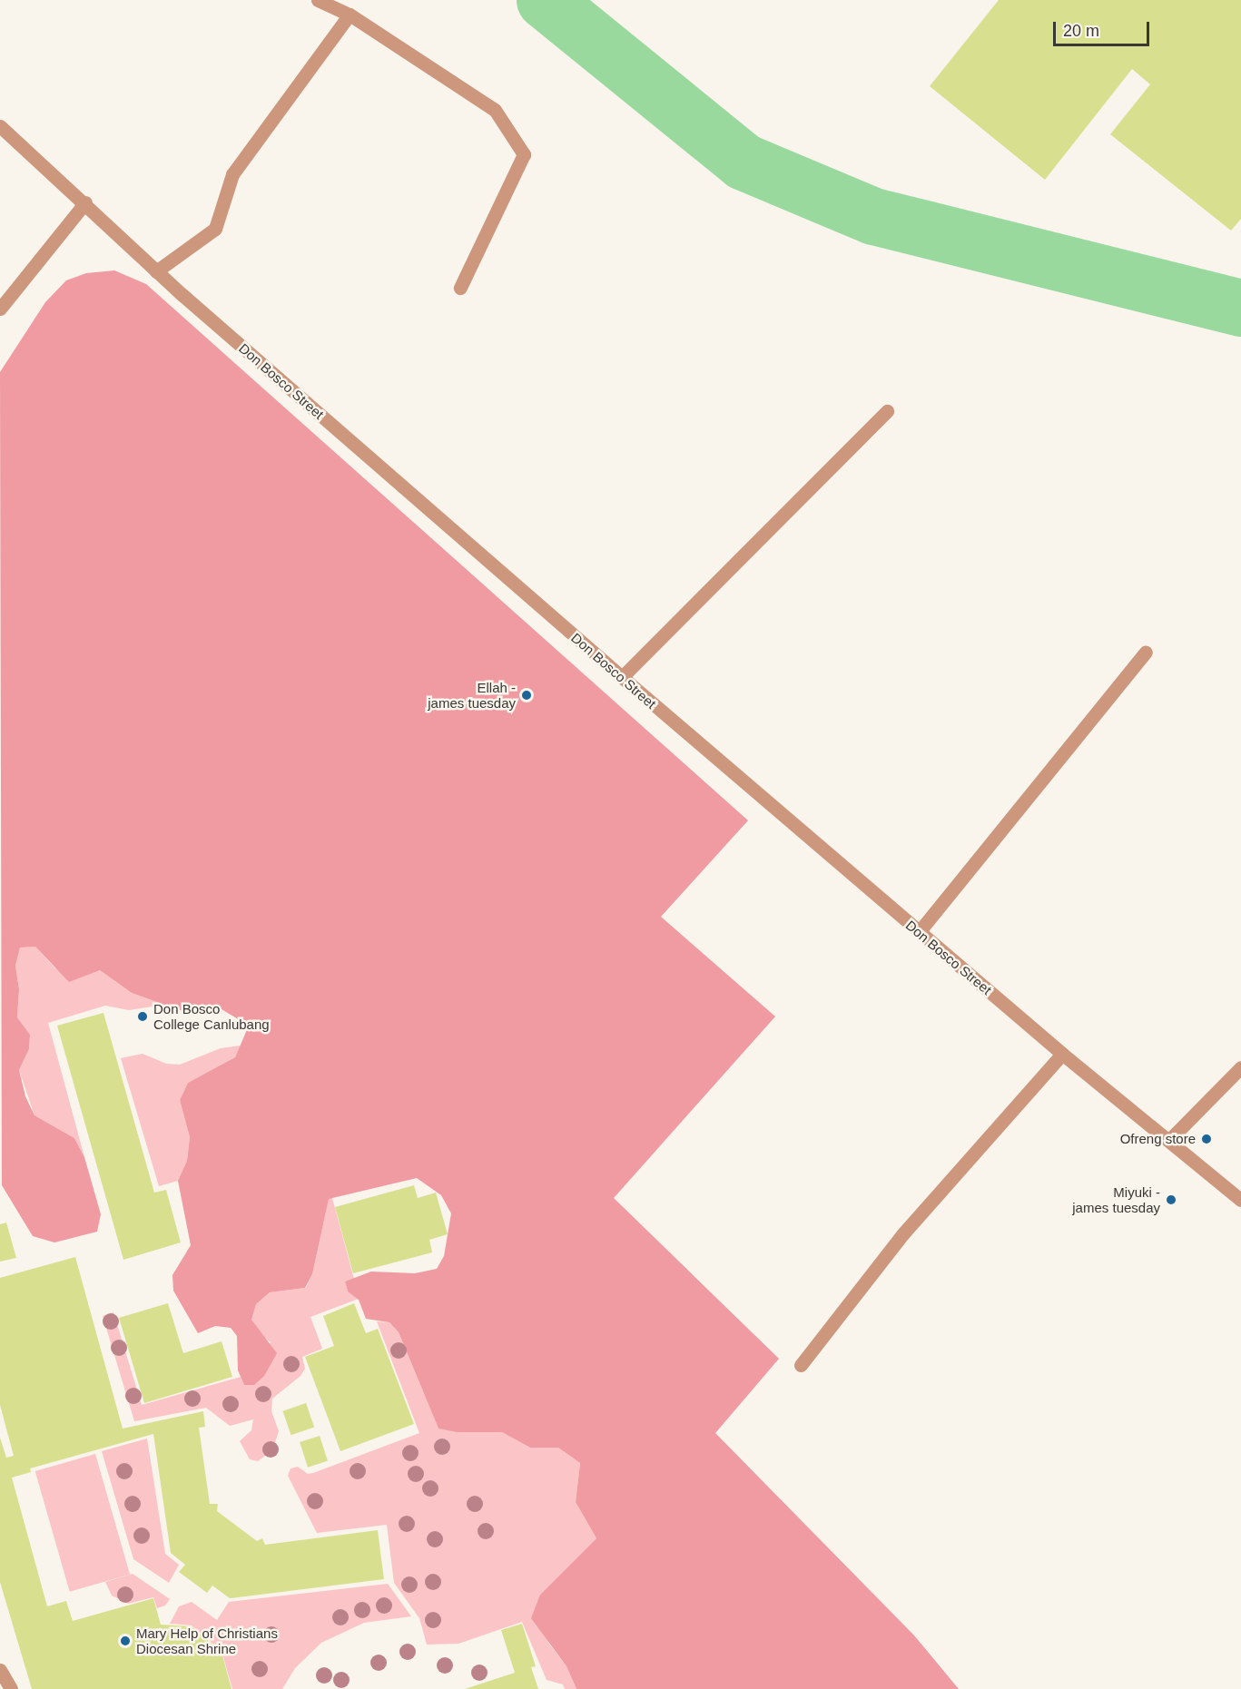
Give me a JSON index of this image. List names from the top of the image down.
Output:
{
  "streets": {
    "street": ["Don Bosco Street"]
  },
  "places": [
    "Ellah - james tuesday",
    "Don Bosco College Canlubang",
    "Ofreng store",
    "Miyuki - james tuesday",
    "Mary Help of Christians Diocesan Shrine"
  ],
  "scale_bar": "20 m"
}
